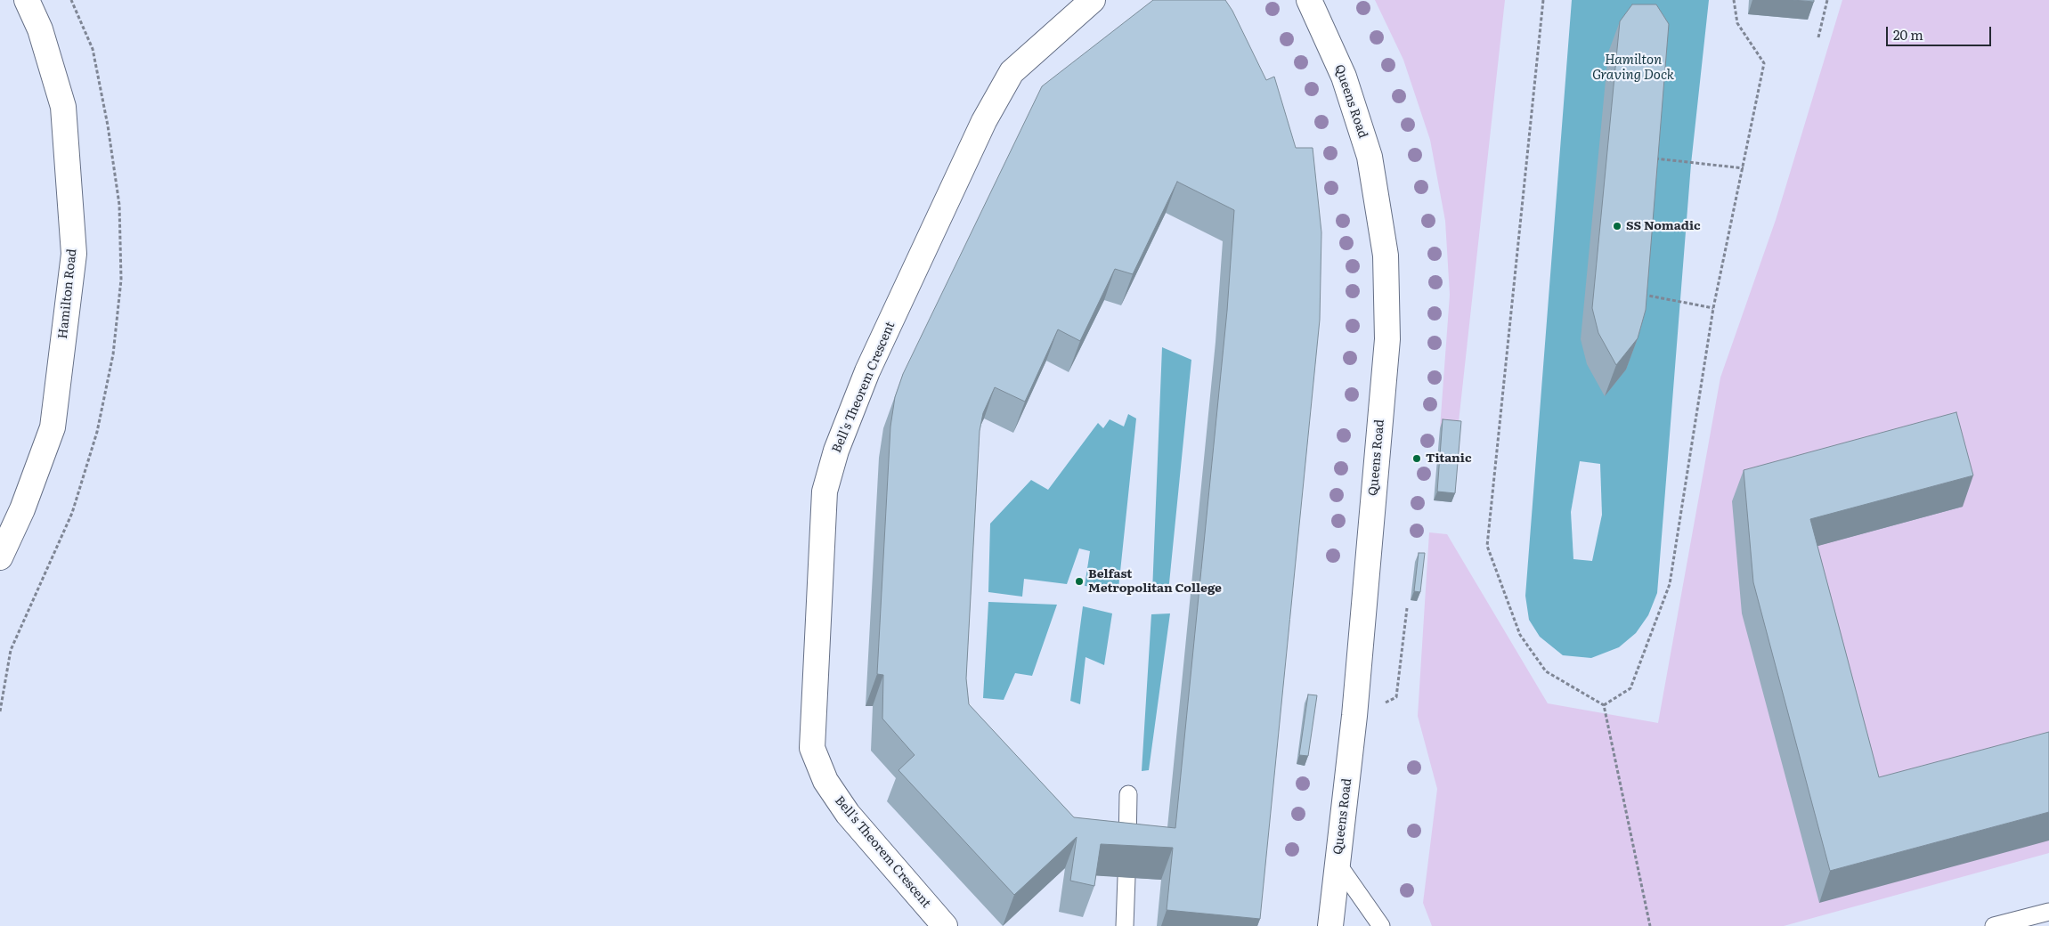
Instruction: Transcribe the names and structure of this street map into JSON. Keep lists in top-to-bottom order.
{
  "streets": {
    "street": ["Queens Road", "Hamilton Road", "Bell's Theorem Crescent"]
  },
  "water": ["Hamilton Graving Dock"],
  "places": ["SS Nomadic", "Titanic", "Belfast Metropolitan College"],
  "scale_bar": "20 m"
}
